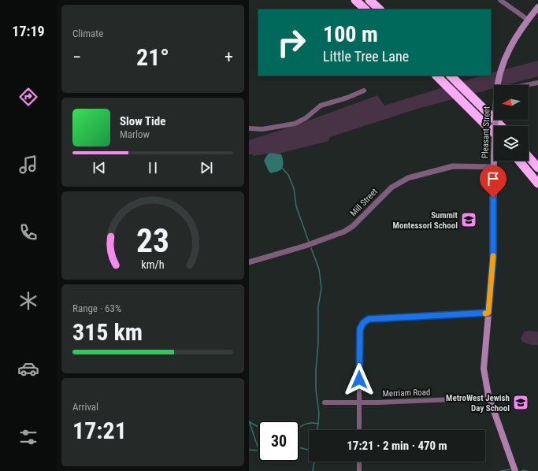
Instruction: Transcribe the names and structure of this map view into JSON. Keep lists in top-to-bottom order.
{
  "streets": {
    "main road": ["Pleasant Street"],
    "street": ["Mill Street", "Merriam Road"]
  },
  "crossings": [
    ["Pleasant Street", "Mill Street"],
    ["Pleasant Street", "Merriam Road"]
  ],
  "places": {
    "school or university": ["Summit Montessori School", "MetroWest Jewish Day School"]
  },
  "north": "left",
  "page": {
    "tabs": "17:19",
    "tile": [
      "Climate",
      ["Range · 63%", "315 km"],
      ["Arrival", "17:21"]
    ],
    "turn": ["100 m", "Little Tree Lane"],
    "heat": ["−", "21°", "+"],
    "song": ["Slow Tide", "Marlow"],
    "limit": "30",
    "trip": "17:21 · 2 min · 470 m",
    "gauge": ["23", "km/h"]
  }
}
